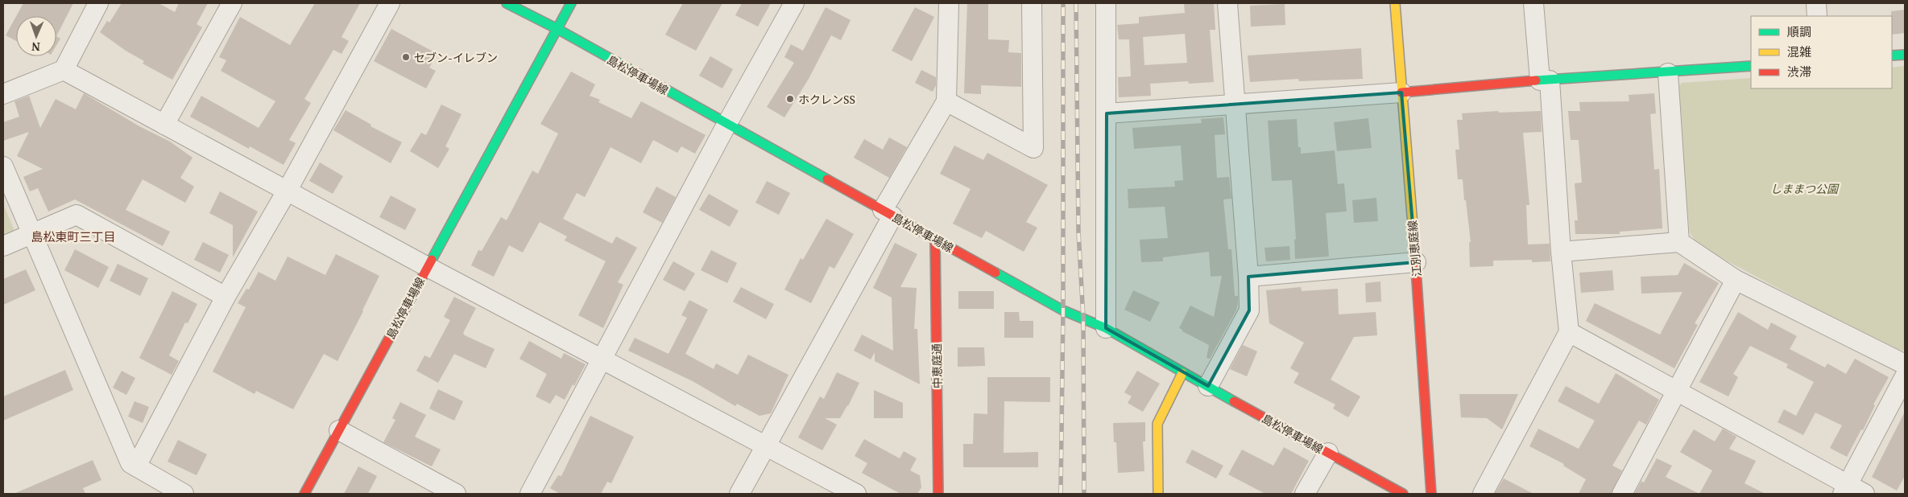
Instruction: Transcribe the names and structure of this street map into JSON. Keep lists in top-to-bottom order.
{
  "streets": {
    "main road": ["島松停車場線", "江別恵庭線", "中恵庭通"]
  },
  "crossings": [
    ["島松停車場線", "中恵庭通"]
  ],
  "districts": ["島松東町三丁目"],
  "parks": ["しままつ公園"],
  "places": ["セブン-イレブン", "ホクレンSS"],
  "legend": ["順調", "混雑", "渋滞"],
  "north": "bottom"
}
